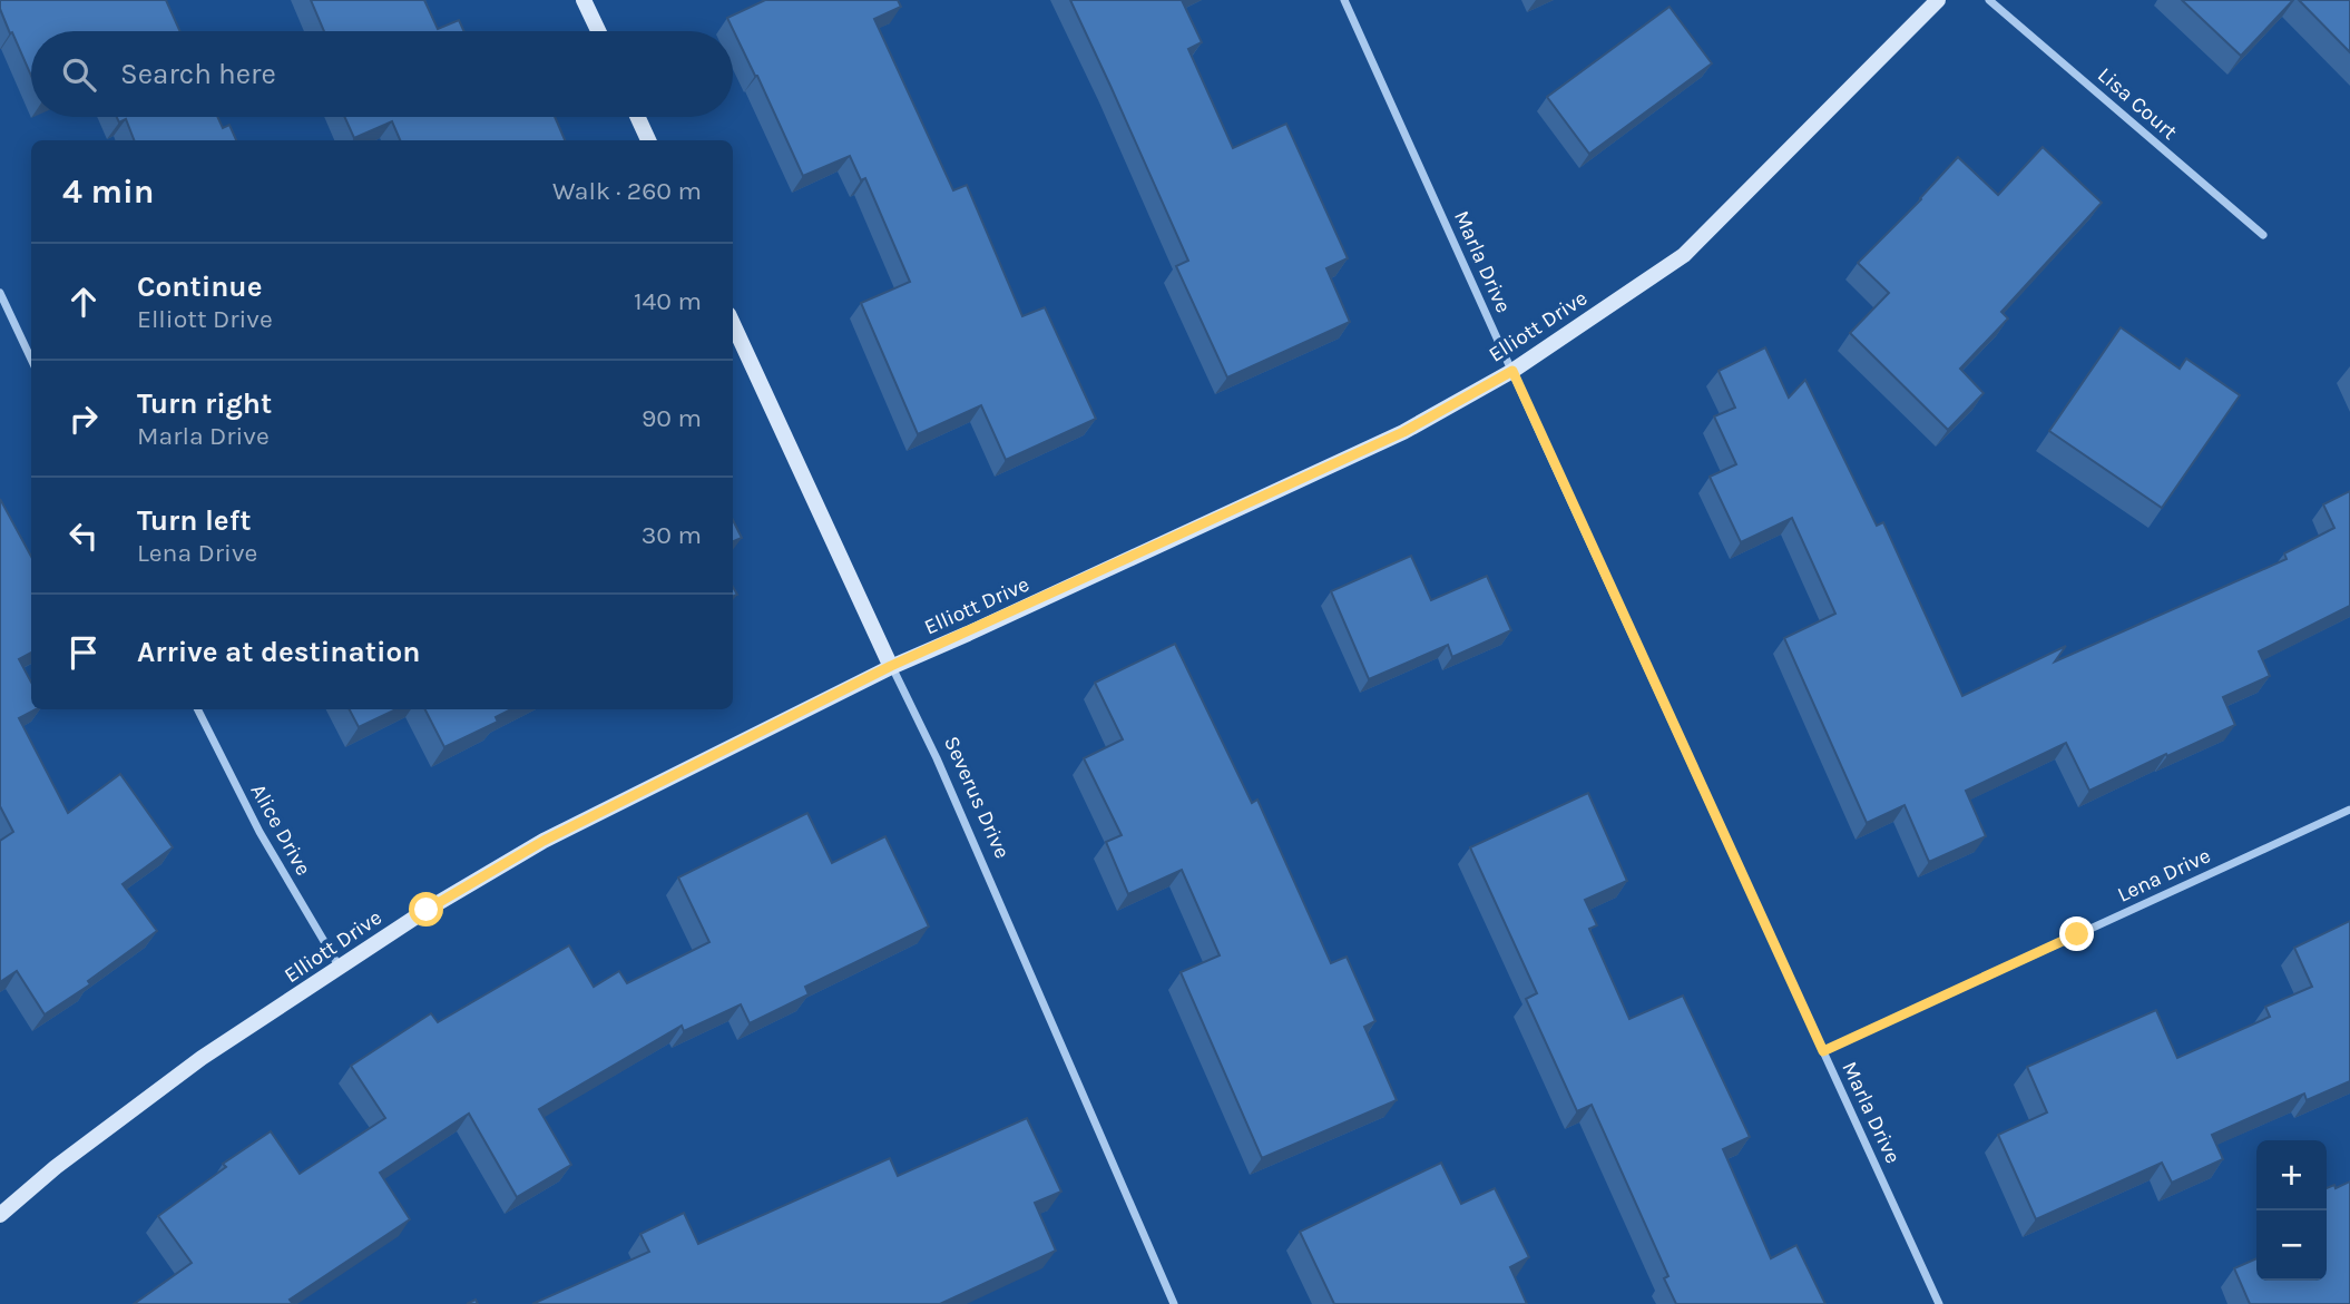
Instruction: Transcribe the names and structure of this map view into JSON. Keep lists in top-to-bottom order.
{
  "streets": {
    "street": [
      "Lisa Court",
      "Marla Drive",
      "Elliott Drive",
      "Severus Drive",
      "Alice Drive",
      "Lena Drive"
    ]
  },
  "crossings": [
    ["Marla Drive", "Elliott Drive"],
    ["Marla Drive", "Lena Drive"],
    ["Elliott Drive", "Severus Drive"],
    ["Elliott Drive", "Alice Drive"]
  ],
  "page": {
    "search": "Search here",
    "heading": ["4 min", "Walk · 260 m"],
    "list": [
      ["Continue", "Elliott Drive", "140 m"],
      ["Turn right", "Marla Drive", "90 m"],
      ["Turn left", "Lena Drive", "30 m"],
      "Arrive at destination"
    ],
    "map_buttons": ["+", "−"]
  }
}
